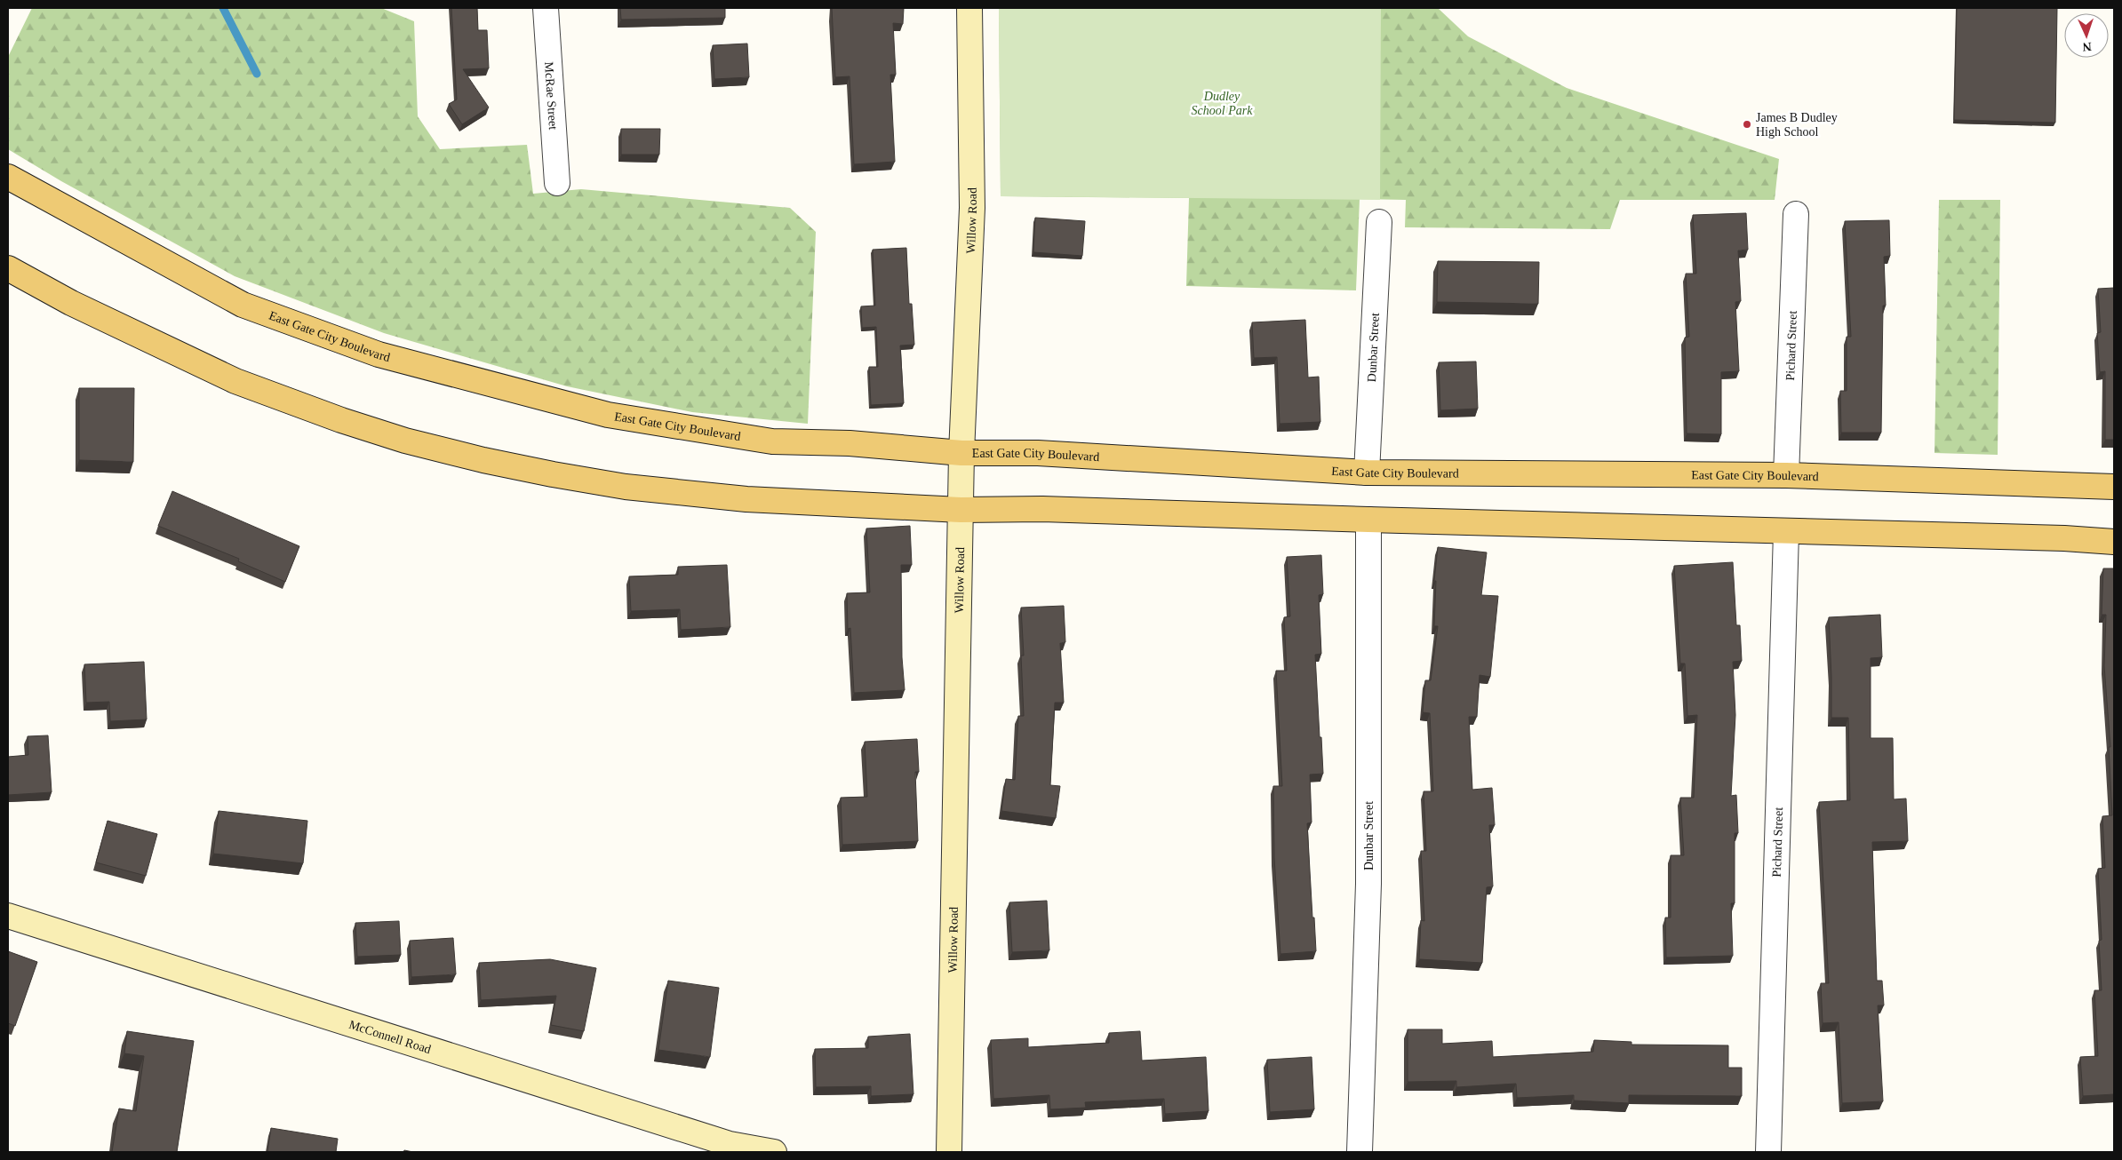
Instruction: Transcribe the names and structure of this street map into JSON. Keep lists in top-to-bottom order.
{
  "streets": {
    "main road": ["East Gate City Boulevard"],
    "street": [
      "McRae Street",
      "Willow Road",
      "Pichard Street",
      "Dunbar Street",
      "McConnell Road"
    ]
  },
  "crossings": [
    ["Willow Road", "East Gate City Boulevard"],
    ["East Gate City Boulevard", "Pichard Street"],
    ["East Gate City Boulevard", "Dunbar Street"]
  ],
  "parks": ["Dudley School Park"],
  "places": ["James B Dudley High School"],
  "north": "bottom"
}
